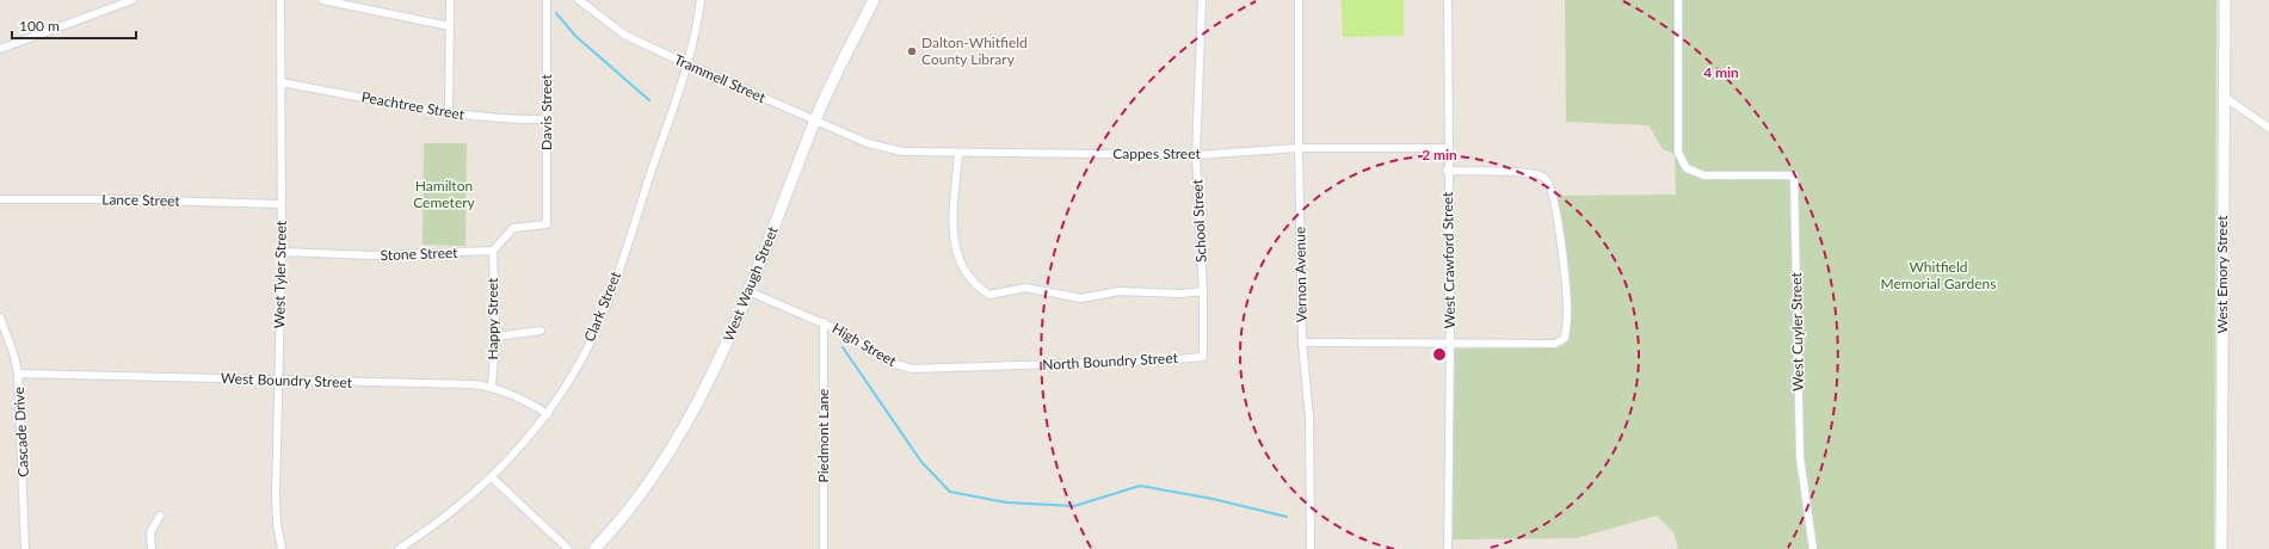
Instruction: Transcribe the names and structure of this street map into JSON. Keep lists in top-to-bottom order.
{
  "streets": {
    "street": [
      "Trammell Street",
      "Peachtree Street",
      "Davis Street",
      "Cappes Street",
      "Lance Street",
      "School Street",
      "Stone Street",
      "West Crawford Street",
      "West Tyler Street",
      "Vernon Avenue",
      "West Emory Street",
      "West Waugh Street",
      "Clark Street",
      "Happy Street",
      "West Cuyler Street",
      "High Street",
      "North Boundry Street",
      "West Boundry Street",
      "Cascade Drive",
      "Piedmont Lane"
    ]
  },
  "crossings": [
    ["Trammell Street", "Cappes Street"],
    ["Trammell Street", "West Waugh Street"],
    ["Trammell Street", "Clark Street"],
    ["Peachtree Street", "Davis Street"],
    ["Peachtree Street", "West Tyler Street"],
    ["Davis Street", "Stone Street"],
    ["Davis Street", "Happy Street"],
    ["Cappes Street", "School Street"],
    ["Cappes Street", "West Crawford Street"],
    ["Cappes Street", "Vernon Avenue"],
    ["Lance Street", "West Tyler Street"],
    ["School Street", "North Boundry Street"],
    ["Stone Street", "West Tyler Street"],
    ["Stone Street", "Happy Street"],
    ["West Tyler Street", "West Boundry Street"],
    ["West Waugh Street", "High Street"],
    ["Clark Street", "West Boundry Street"],
    ["Happy Street", "West Boundry Street"],
    ["High Street", "North Boundry Street"],
    ["High Street", "Piedmont Lane"],
    ["West Boundry Street", "Cascade Drive"]
  ],
  "parks": ["Hamilton Cemetery", "Whitfield Memorial Gardens"],
  "places": ["Dalton-Whitfield County Library"],
  "scale_bar": "100 m",
  "rings": ["4 min", "2 min"]
}
